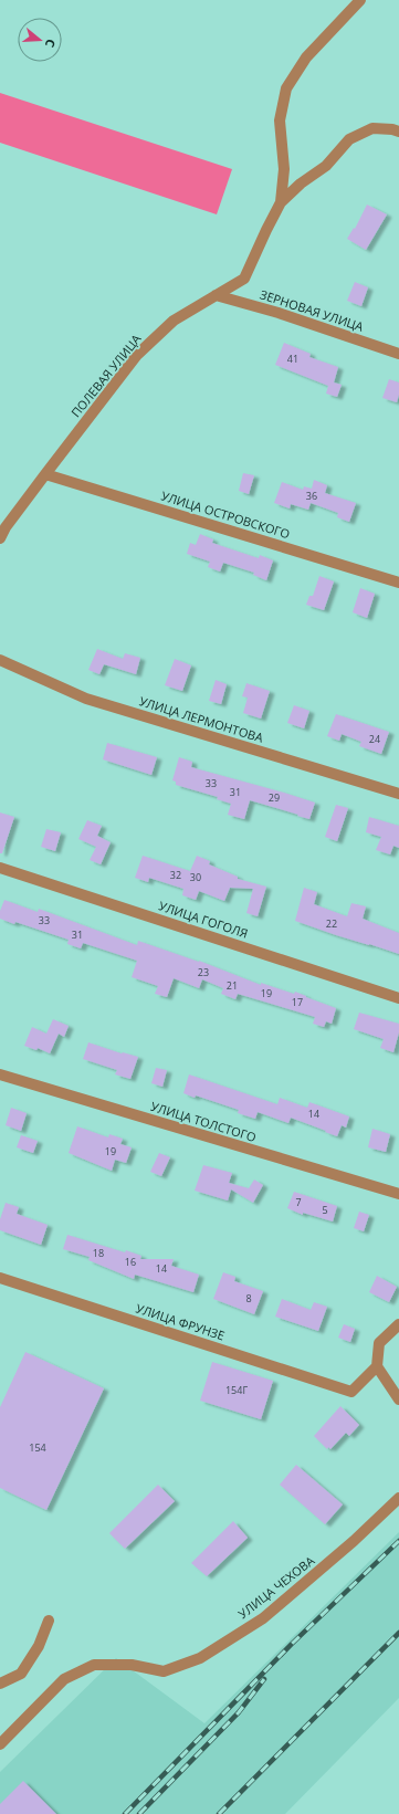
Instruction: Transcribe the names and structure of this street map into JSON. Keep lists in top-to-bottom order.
{
  "streets": {
    "street": [
      "ЗЕРНОВАЯ УЛИЦА",
      "ПОЛЕВАЯ УЛИЦА",
      "УЛИЦА ОСТРОВСКОГО",
      "УЛИЦА ЛЕРМОНТОВА",
      "УЛИЦА ГОГОЛЯ",
      "УЛИЦА ТОЛСТОГО",
      "УЛИЦА ФРУНЗЕ",
      "УЛИЦА ЧЕХОВА"
    ]
  },
  "crossings": [
    ["ЗЕРНОВАЯ УЛИЦА", "ПОЛЕВАЯ УЛИЦА"],
    ["ПОЛЕВАЯ УЛИЦА", "УЛИЦА ОСТРОВСКОГО"]
  ],
  "house_numbers": [
    "41",
    "36",
    "24",
    "33",
    "31",
    "29",
    "32",
    "30",
    "33",
    "22",
    "31",
    "23",
    "21",
    "19",
    "17",
    "14",
    "19",
    "7",
    "5",
    "18",
    "16",
    "14",
    "8",
    "154Г",
    "154"
  ],
  "north": "right"
}
